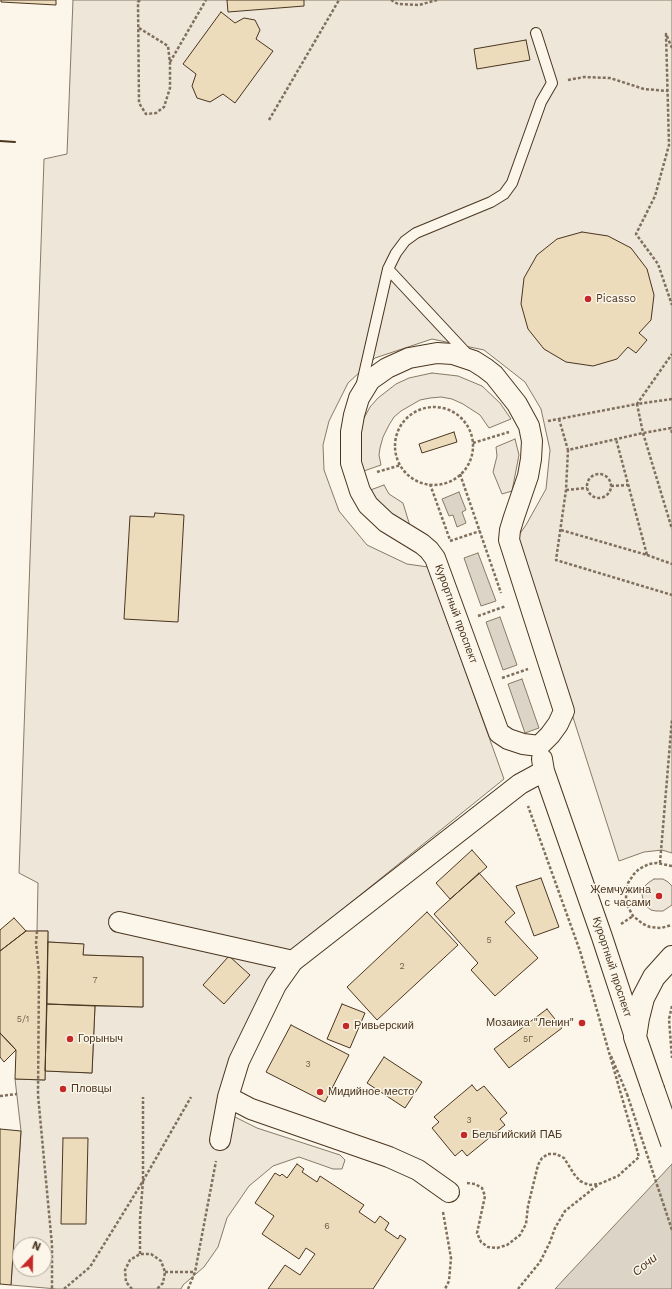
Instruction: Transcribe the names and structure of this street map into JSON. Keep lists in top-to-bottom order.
{
  "streets": {
    "main road": ["Курортный проспект"]
  },
  "water": ["Сочи"],
  "places": [
    "Picasso",
    "Жемчужина с часами",
    "Мозаика \"Ленин\"",
    "Ривьерский",
    "Горыныч",
    "Пловцы",
    "Мидийное место",
    "Бельгийский ПАБ"
  ],
  "house_numbers": [
    "5",
    "2",
    "7",
    "5/1",
    "5Г",
    "3",
    "3",
    "6"
  ],
  "north": "top"
}
